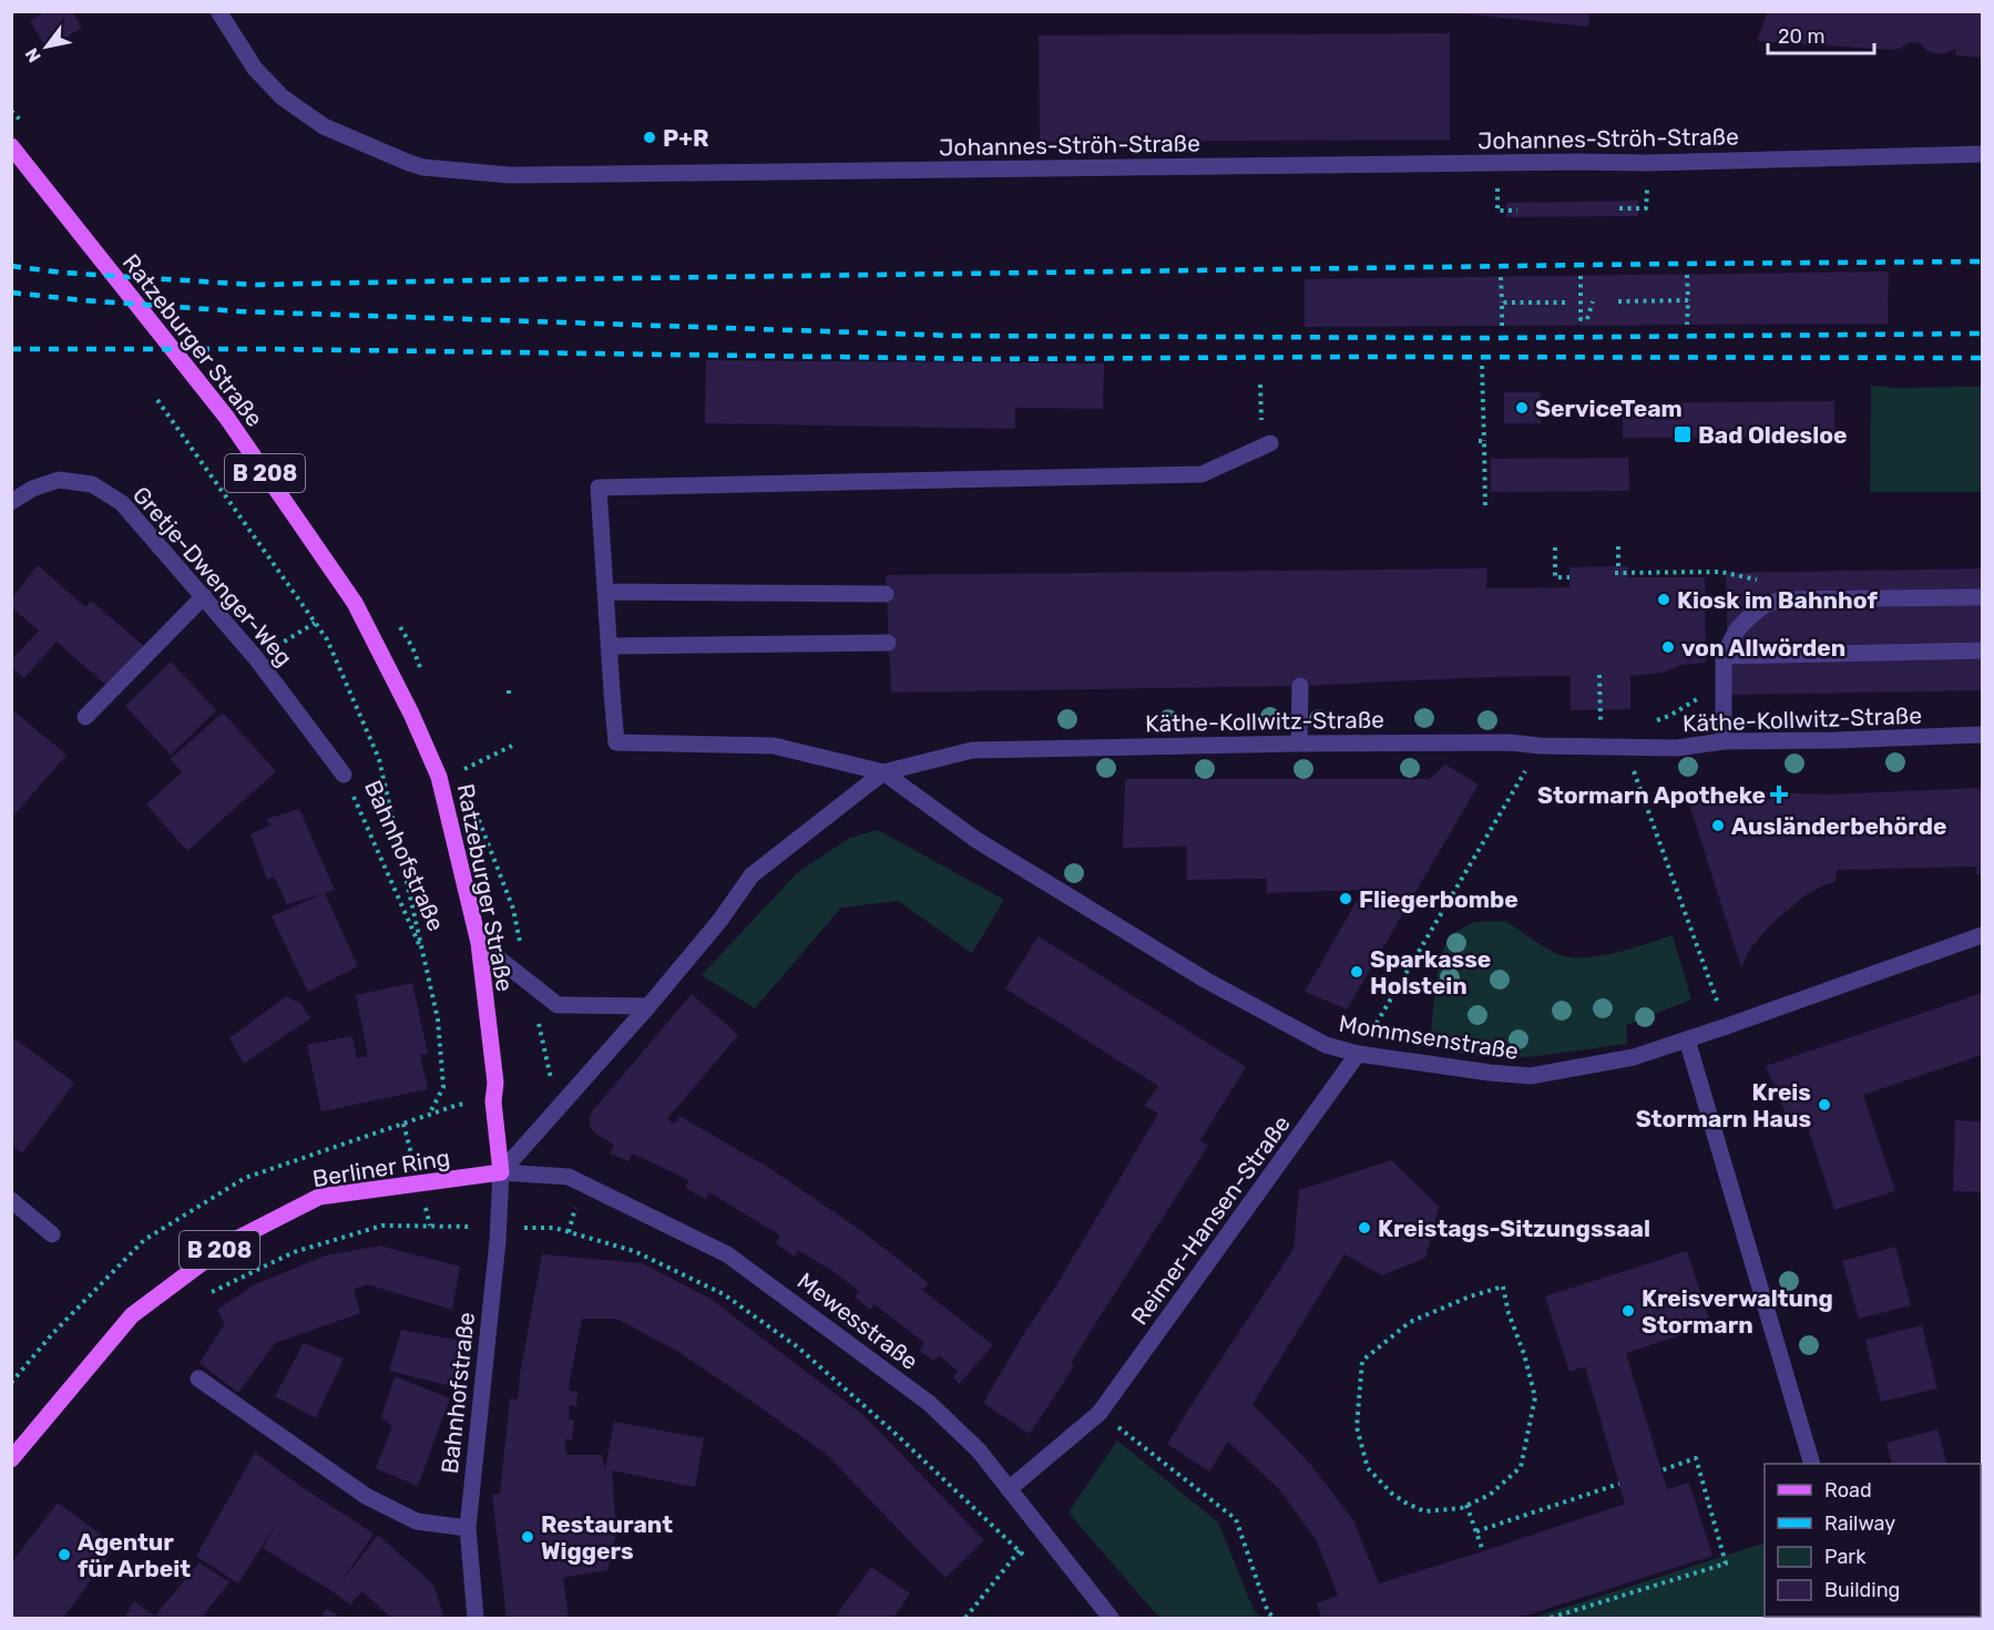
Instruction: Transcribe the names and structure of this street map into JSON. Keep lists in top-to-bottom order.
{
  "streets": {
    "main road": ["Ratzeburger Straße", "B 208", "Berliner Ring"],
    "street": [
      "Johannes-Ströh-Straße",
      "Gretje-Dwenger-Weg",
      "Käthe-Kollwitz-Straße",
      "Bahnhofstraße",
      "Mommsenstraße",
      "Reimer-Hansen-Straße",
      "Mewesstraße"
    ]
  },
  "crossings": [
    ["Ratzeburger Straße", "Käthe-Kollwitz-Straße"],
    ["Ratzeburger Straße", "Bahnhofstraße"],
    ["Ratzeburger Straße", "Berliner Ring"],
    ["Ratzeburger Straße", "Mewesstraße"],
    ["Gretje-Dwenger-Weg", "Bahnhofstraße"],
    ["Käthe-Kollwitz-Straße", "Bahnhofstraße"],
    ["Käthe-Kollwitz-Straße", "Mommsenstraße"],
    ["Käthe-Kollwitz-Straße", "Berliner Ring"],
    ["Käthe-Kollwitz-Straße", "Mewesstraße"],
    ["Bahnhofstraße", "Berliner Ring"],
    ["Bahnhofstraße", "Mewesstraße"],
    ["Mommsenstraße", "Reimer-Hansen-Straße"],
    ["Berliner Ring", "Mewesstraße"],
    ["Reimer-Hansen-Straße", "Mewesstraße"]
  ],
  "places": {
    "other": [
      "P+R",
      "ServiceTeam",
      "Kiosk im Bahnhof",
      "von Allwörden",
      "Ausländerbehörde",
      "Fliegerbombe",
      "Sparkasse Holstein",
      "Kreis Stormarn Haus",
      "Kreistags-Sitzungssaal",
      "Kreisverwaltung Stormarn",
      "Restaurant Wiggers",
      "Agentur für Arbeit"
    ],
    "transit": ["Bad Oldesloe"],
    "health": ["Stormarn Apotheke"]
  },
  "legend": [
    "Road",
    "Railway",
    "Park",
    "Building"
  ],
  "scale_bar": "20 m",
  "north": "bottom left"
}
